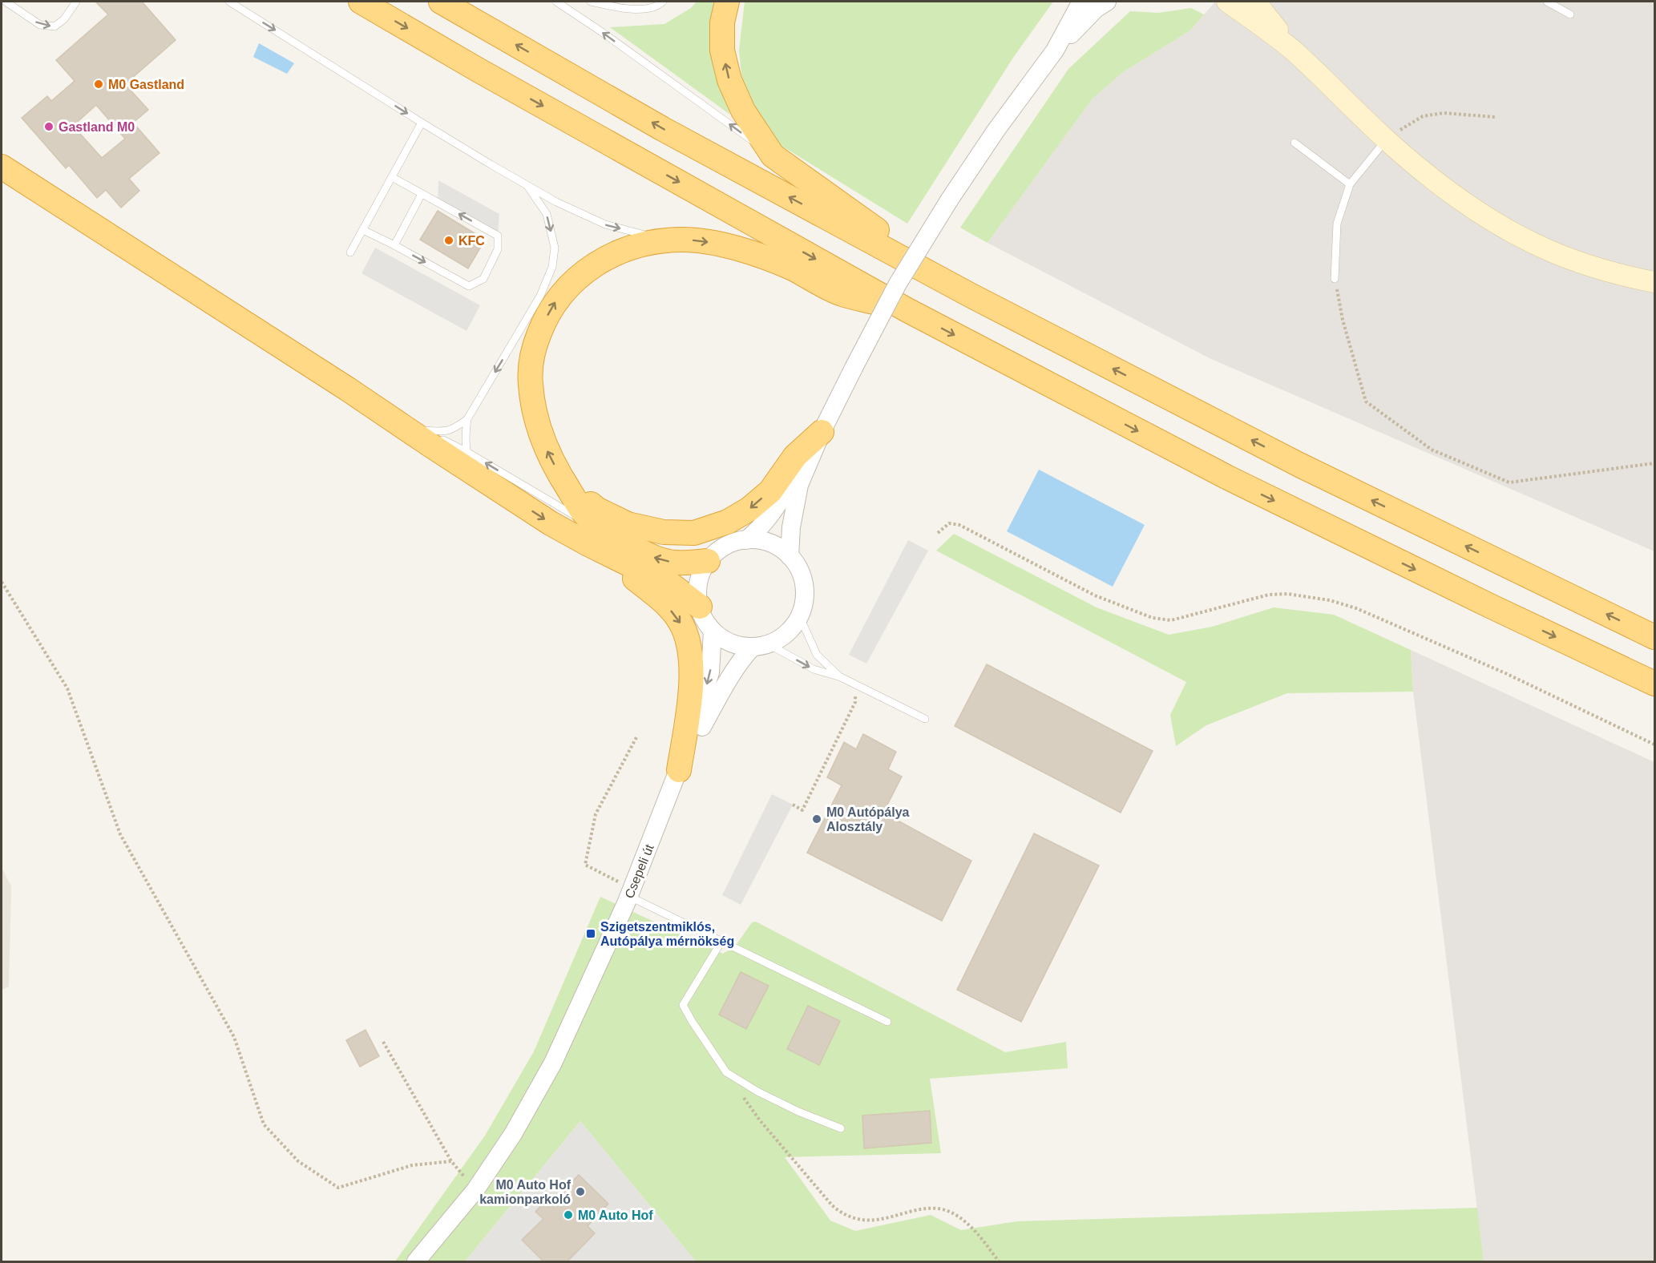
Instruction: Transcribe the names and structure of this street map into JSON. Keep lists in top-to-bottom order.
{
  "streets": {
    "street": ["Csepeli út"]
  },
  "places": {
    "other": [
      "M0 Gastland",
      "Gastland M0",
      "KFC",
      "M0 Autópálya Alosztály",
      "M0 Auto Hof kamionparkoló",
      "M0 Auto Hof"
    ],
    "transit": ["Szigetszentmiklós, Autópálya mérnökség"]
  }
}
